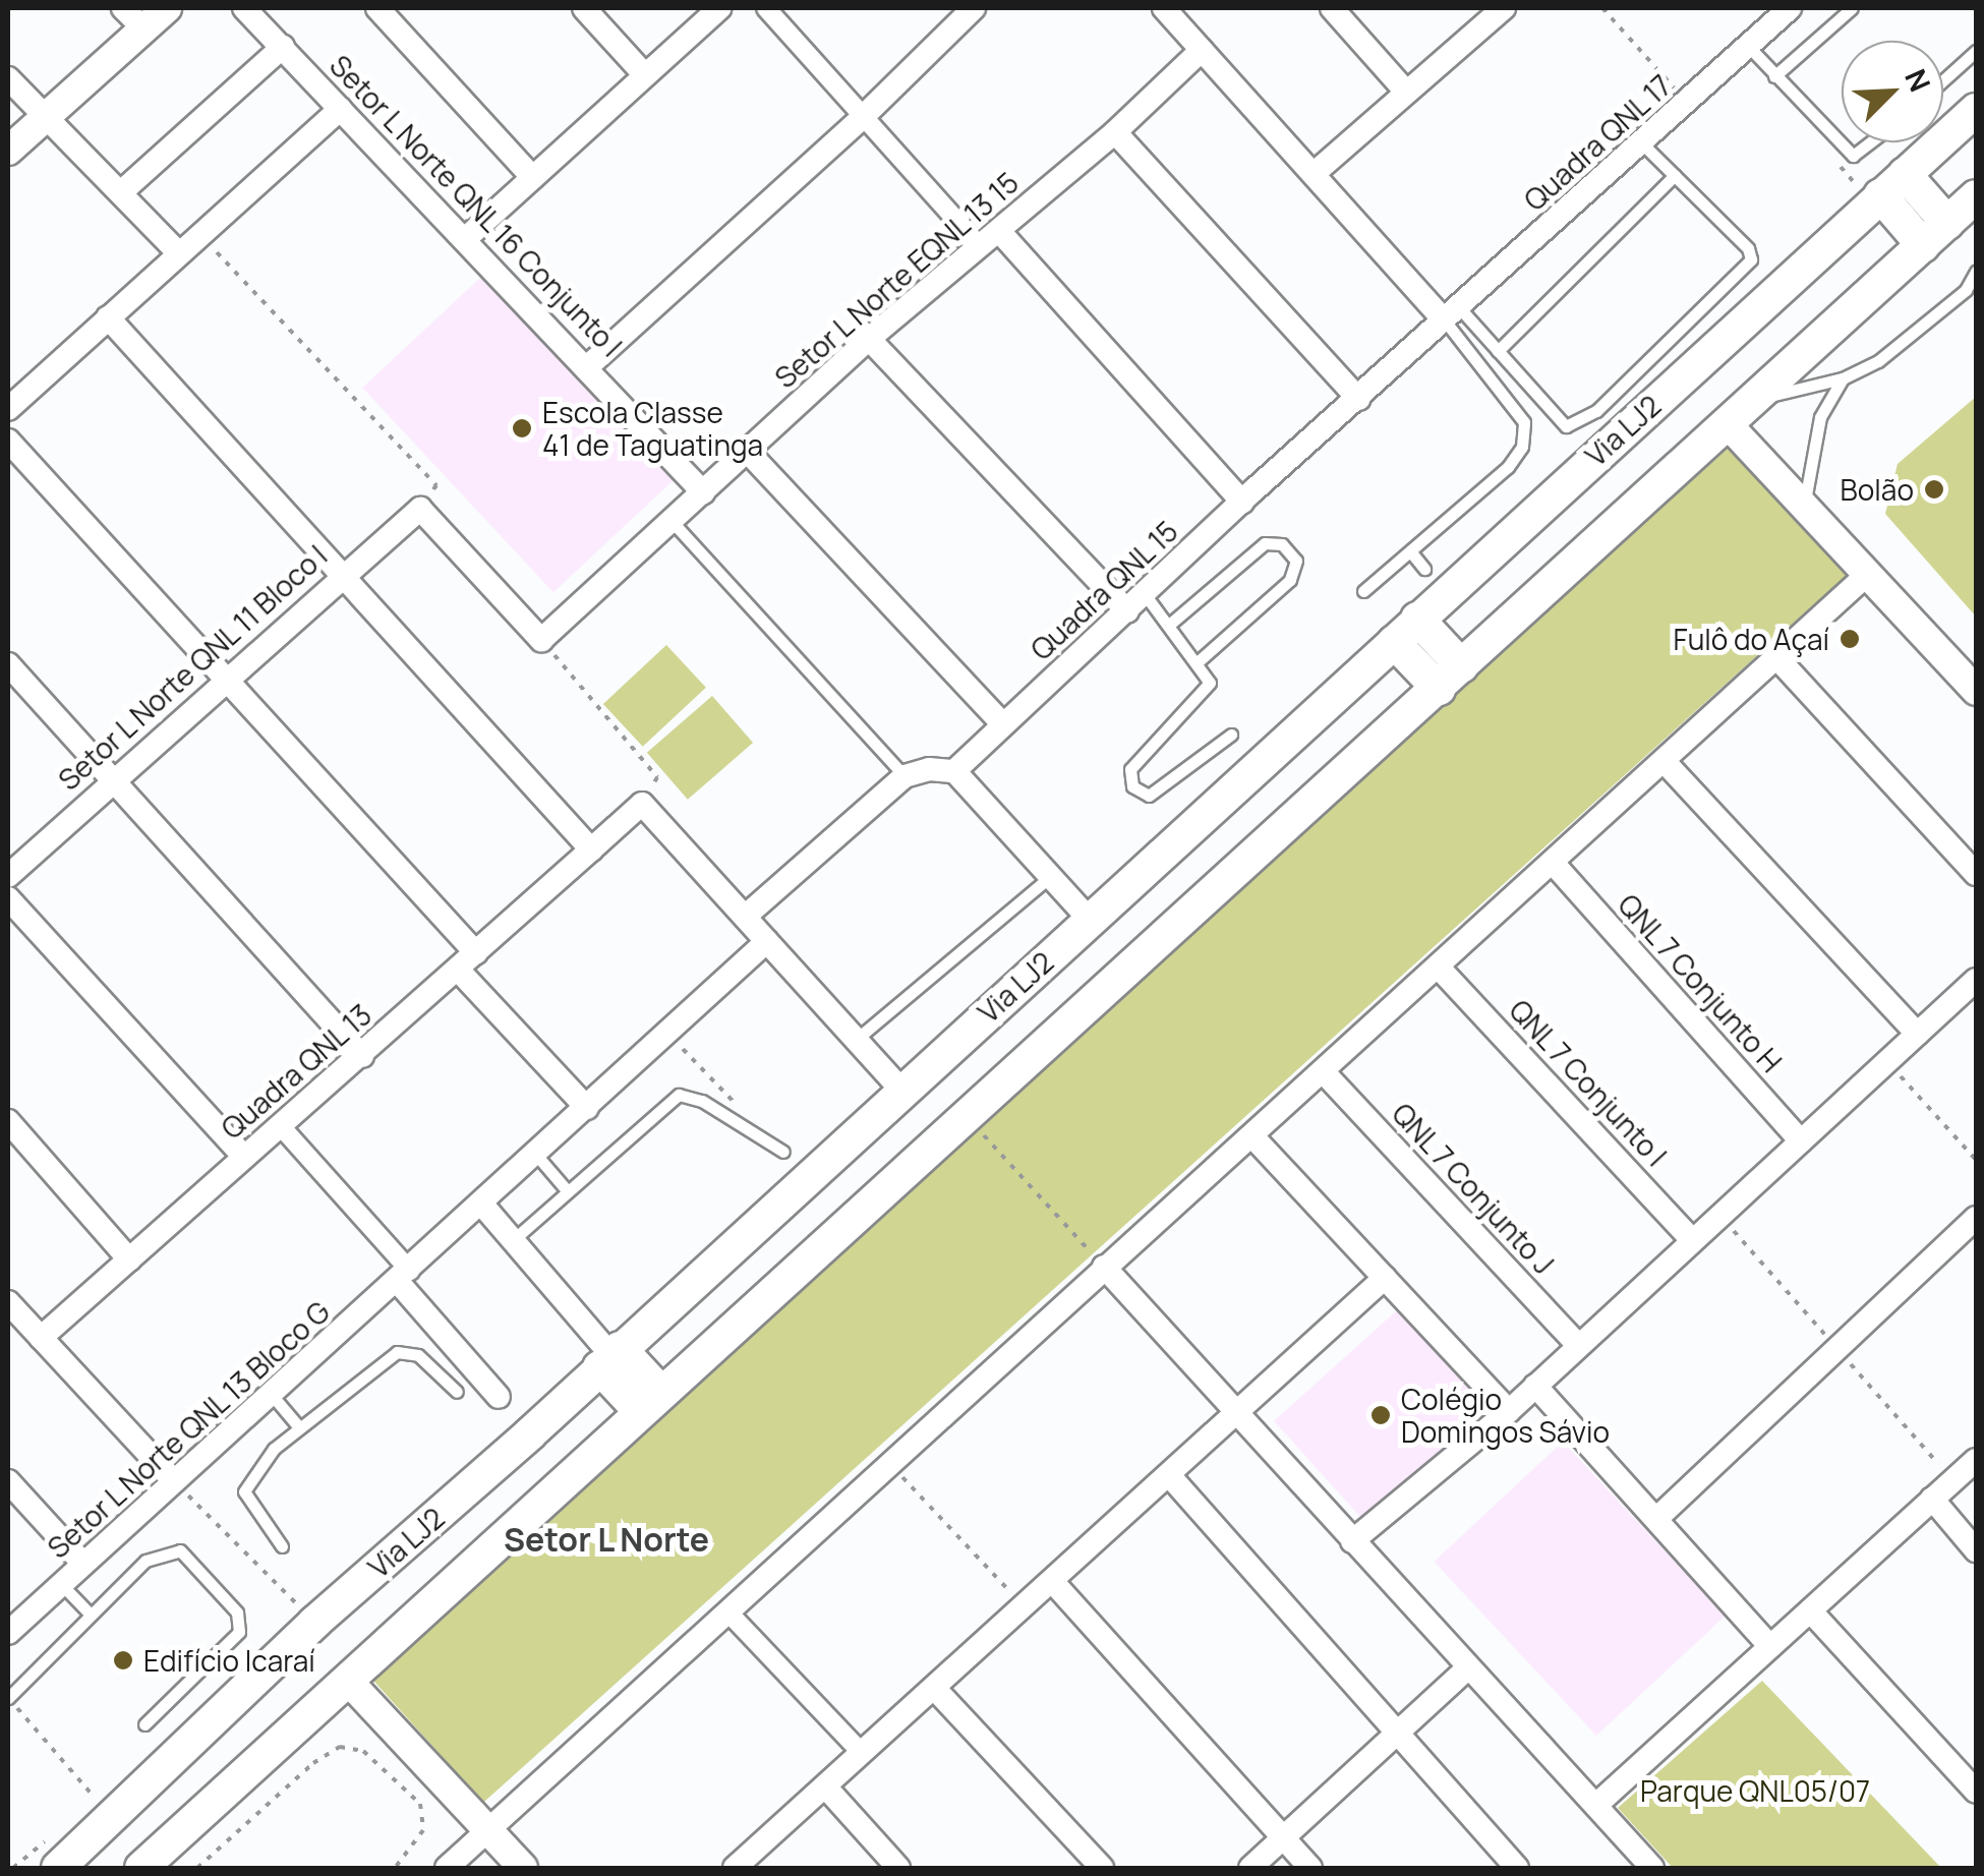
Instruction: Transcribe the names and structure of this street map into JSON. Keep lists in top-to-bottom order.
{
  "streets": {
    "main road": ["Via LJ2"],
    "street": [
      "Quadra QNL 17",
      "Setor L Norte QNL 16 Conjunto I",
      "Setor L Norte EQNL 13 15",
      "Quadra QNL 15",
      "Setor L Norte QNL 11 Bloco I",
      "QNL 7 Conjunto H",
      "Quadra QNL 13",
      "QNL 7 Conjunto I",
      "QNL 7 Conjunto J",
      "Setor L Norte QNL 13 Bloco G"
    ]
  },
  "crossings": [
    ["Quadra QNL 17", "Quadra QNL 15"],
    ["Setor L Norte QNL 16 Conjunto I", "Setor L Norte EQNL 13 15"]
  ],
  "districts": ["Setor L Norte"],
  "parks": ["Parque QNL05/07"],
  "places": [
    "Escola Classe 41 de Taguatinga",
    "Bolão",
    "Fulô do Açaí",
    "Colégio Domingos Sávio",
    "Edifício Icaraí"
  ],
  "north": "top right"
}
